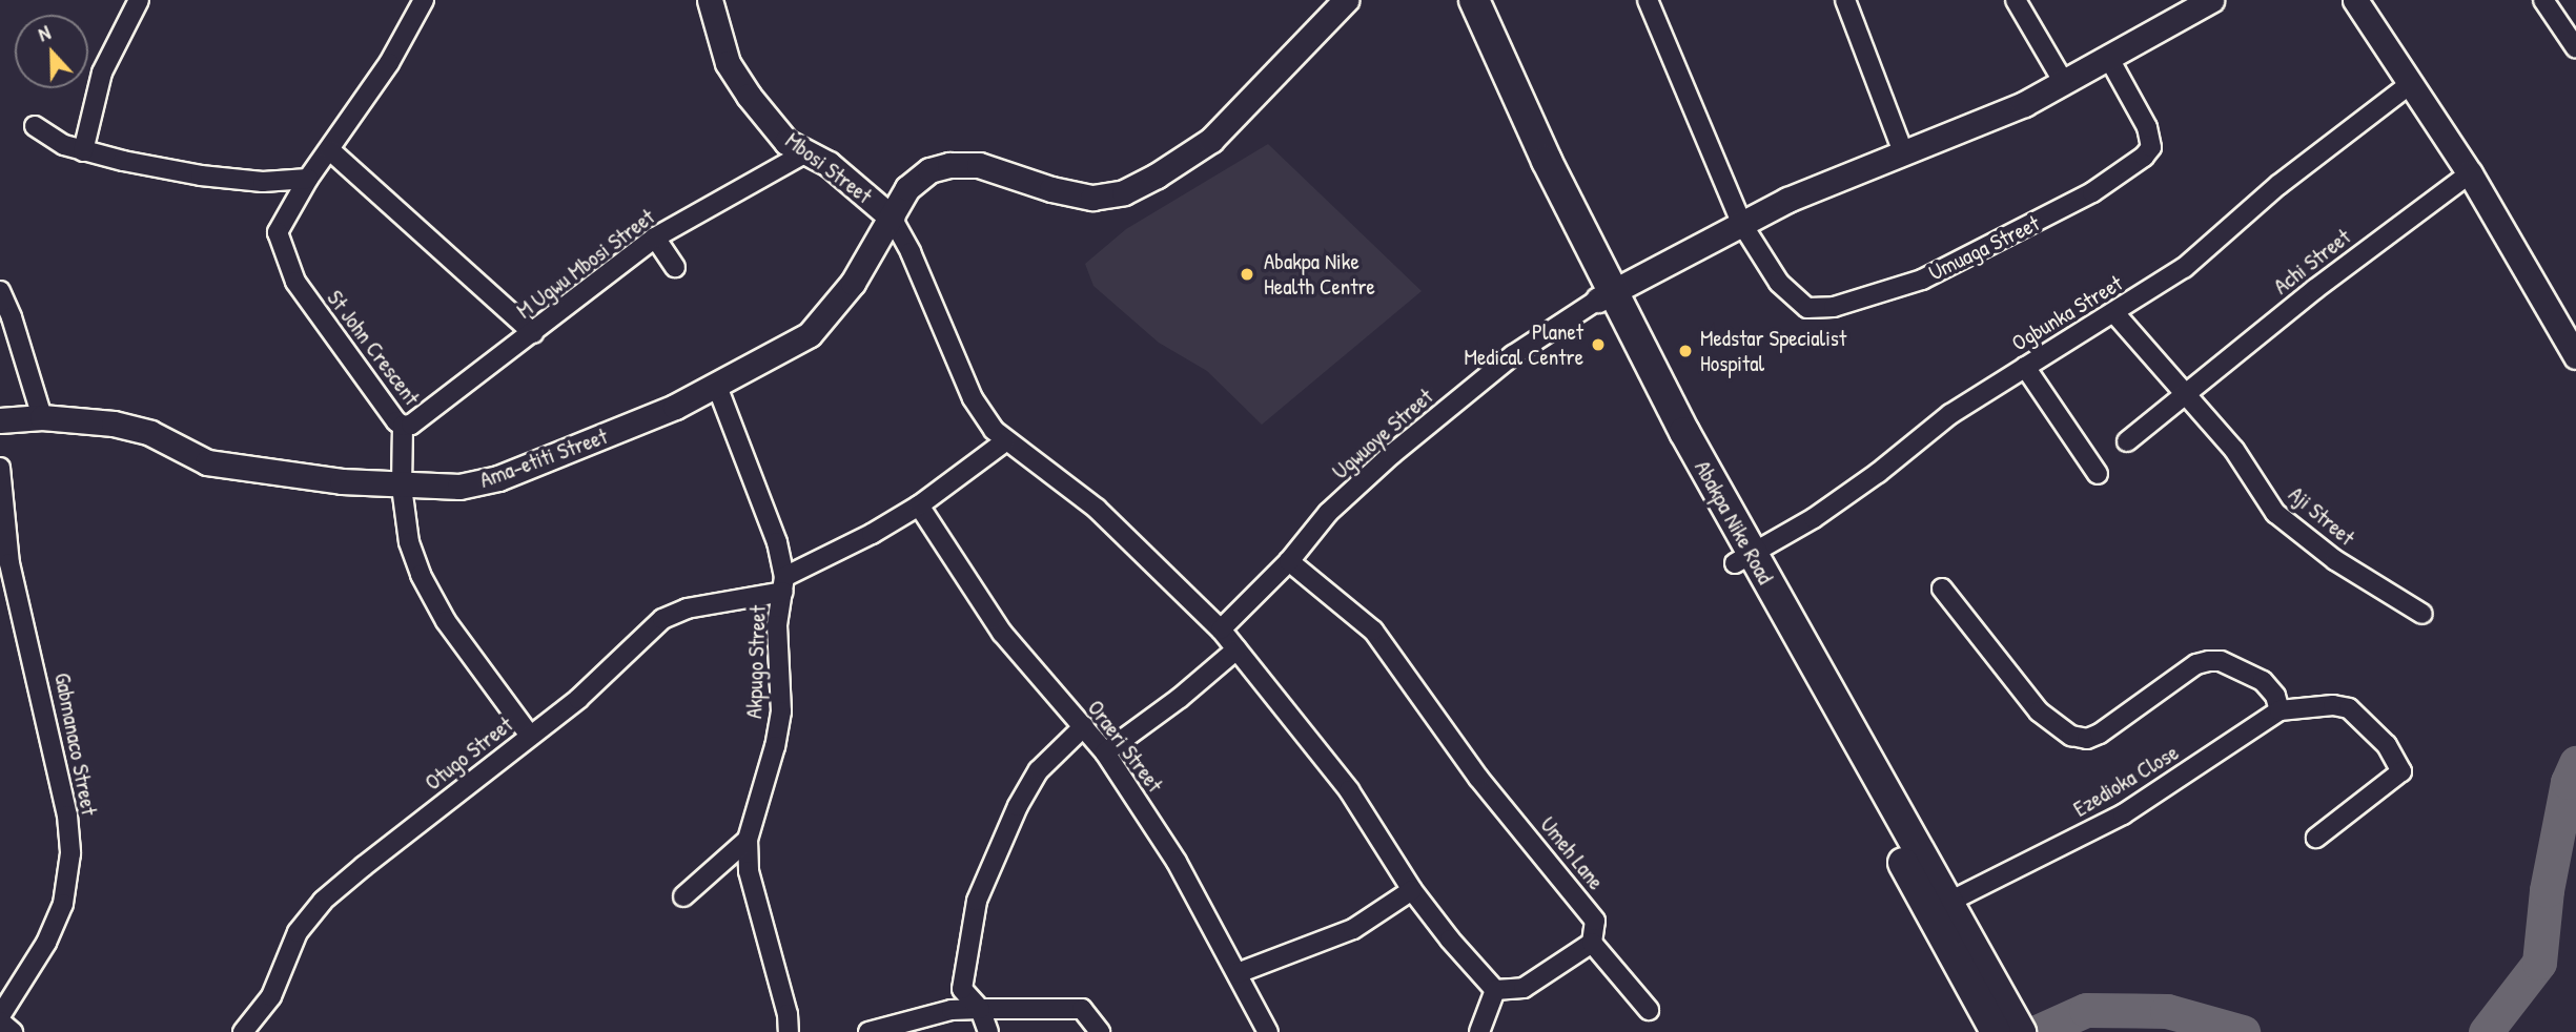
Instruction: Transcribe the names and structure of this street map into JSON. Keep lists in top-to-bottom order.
{
  "streets": {
    "main road": ["Abakpa Nike Road"],
    "street": [
      "Mbosi Street",
      "Umuaga Street",
      "Achi Street",
      "M Ugwu Mbosi Street",
      "Ogbunka Street",
      "St John Crescent",
      "Ugwuoye Street",
      "Ama-etiti Street",
      "Aji Street",
      "Akpugo Street",
      "Gabmanaco Street",
      "Oraeri Street",
      "Otugo Street",
      "Ezedioka Close",
      "Umeh Lane"
    ]
  },
  "crossings": [
    ["Mbosi Street", "M Ugwu Mbosi Street"],
    ["Mbosi Street", "Ama-etiti Street"],
    ["Achi Street", "Aji Street"],
    ["M Ugwu Mbosi Street", "St John Crescent"],
    ["Ogbunka Street", "Aji Street"],
    ["Ogbunka Street", "Abakpa Nike Road"],
    ["St John Crescent", "Ama-etiti Street"],
    ["St John Crescent", "Otugo Street"],
    ["Ugwuoye Street", "Abakpa Nike Road"],
    ["Ugwuoye Street", "Umeh Lane"],
    ["Ama-etiti Street", "Akpugo Street"],
    ["Abakpa Nike Road", "Ezedioka Close"],
    ["Akpugo Street", "Otugo Street"],
    ["Oraeri Street", "Otugo Street"]
  ],
  "places": ["Abakpa Nike Health Centre", "Planet Medical Centre", "Medstar Specialist Hospital"],
  "north": "top"
}
